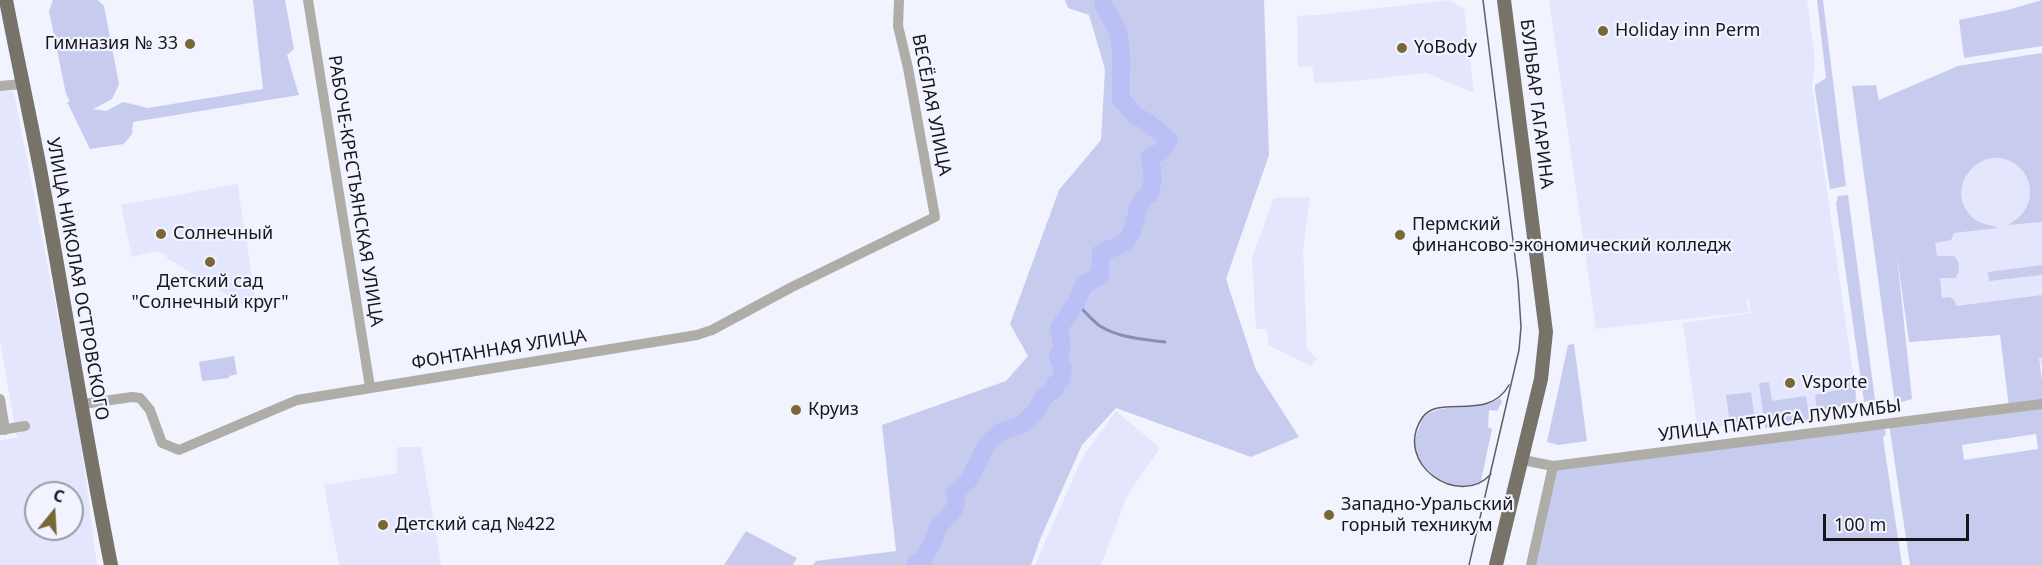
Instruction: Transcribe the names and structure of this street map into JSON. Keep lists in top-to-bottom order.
{
  "streets": {
    "main road": ["БУЛЬВАР ГАГАРИНА", "УЛИЦА НИКОЛАЯ ОСТРОВСКОГО"],
    "street": [
      "ВЕСЁЛАЯ УЛИЦА",
      "РАБОЧЕ-КРЕСТЬЯНСКАЯ УЛИЦА",
      "ФОНТАННАЯ УЛИЦА",
      "УЛИЦА ПАТРИСА ЛУМУМБЫ"
    ]
  },
  "crossings": [
    ["БУЛЬВАР ГАГАРИНА", "УЛИЦА ПАТРИСА ЛУМУМБЫ"],
    ["ВЕСЁЛАЯ УЛИЦА", "ФОНТАННАЯ УЛИЦА"],
    ["РАБОЧЕ-КРЕСТЬЯНСКАЯ УЛИЦА", "ФОНТАННАЯ УЛИЦА"],
    ["УЛИЦА НИКОЛАЯ ОСТРОВСКОГО", "ФОНТАННАЯ УЛИЦА"]
  ],
  "places": [
    "Holiday inn Perm",
    "Гимназия № 33",
    "YoBody",
    "Солнечный",
    "Пермский финансово-экономический колледж",
    "Детский сад \"Солнечный круг\"",
    "Vsporte",
    "Круиз",
    "Западно-Уральский горный техникум",
    "Детский сад №422"
  ],
  "scale_bar": "100 m",
  "north": "top"
}
